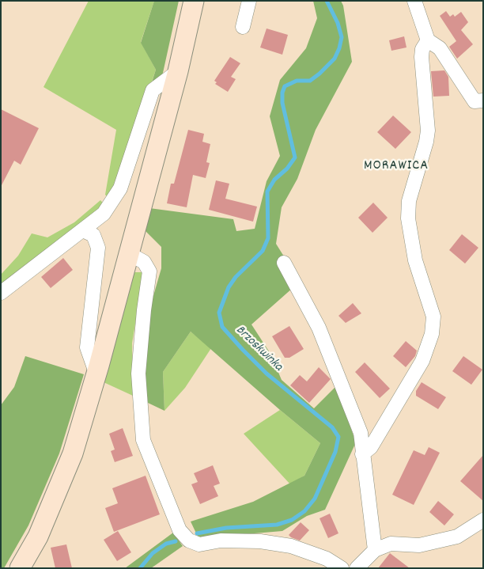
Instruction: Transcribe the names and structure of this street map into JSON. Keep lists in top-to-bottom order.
{
  "districts": ["MORAWICA"],
  "water": ["Brzoskwinka"]
}
